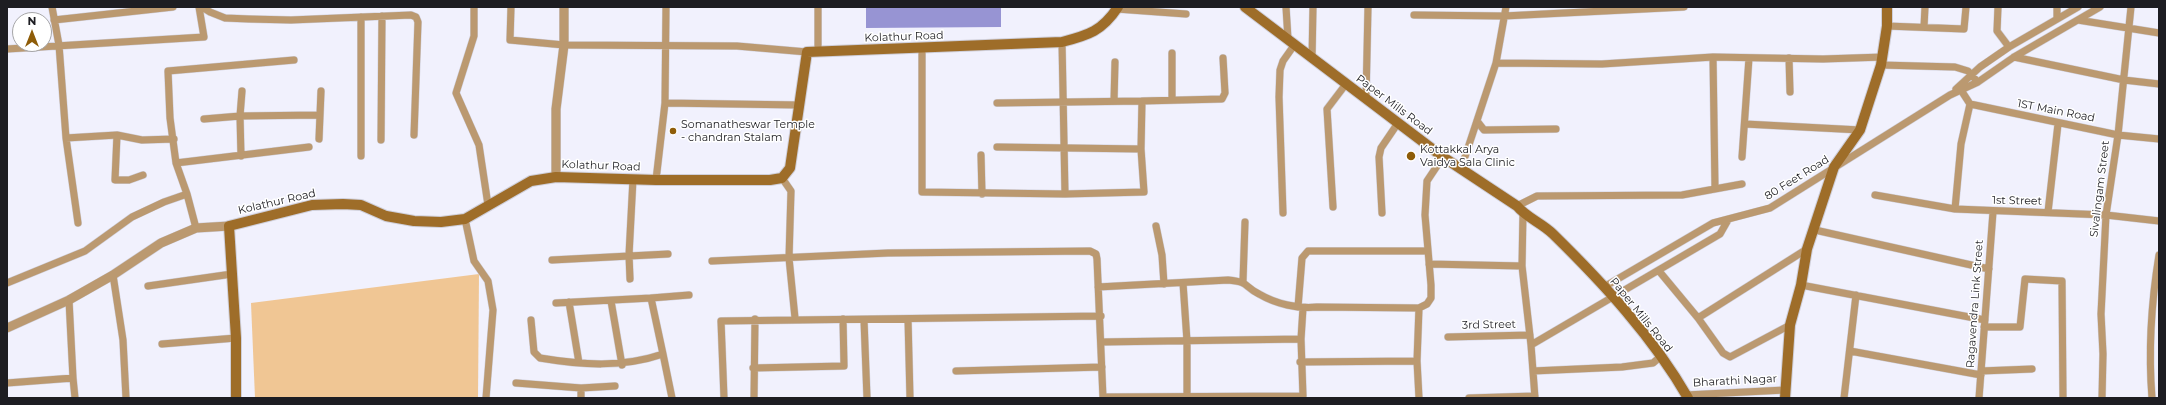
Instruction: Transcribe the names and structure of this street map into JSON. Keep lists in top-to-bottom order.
{
  "streets": {
    "main road": ["Kolathur Road", "Paper Mills Road"],
    "street": [
      "1ST Main Road",
      "80 Feet Road",
      "Sivalingam Street",
      "1st Street",
      "Ragavendra Link Street",
      "3rd Street",
      "Bharathi Nagar"
    ]
  },
  "crossings": [
    ["Paper Mills Road", "80 Feet Road"],
    ["Paper Mills Road", "Bharathi Nagar"],
    ["1ST Main Road", "Sivalingam Street"],
    ["Sivalingam Street", "1st Street"],
    ["1st Street", "Ragavendra Link Street"]
  ],
  "places": ["Somanatheswar Temple - chandran Stalam", "Kottakkal Arya Vaidya Sala Clinic"],
  "north": "top"
}
